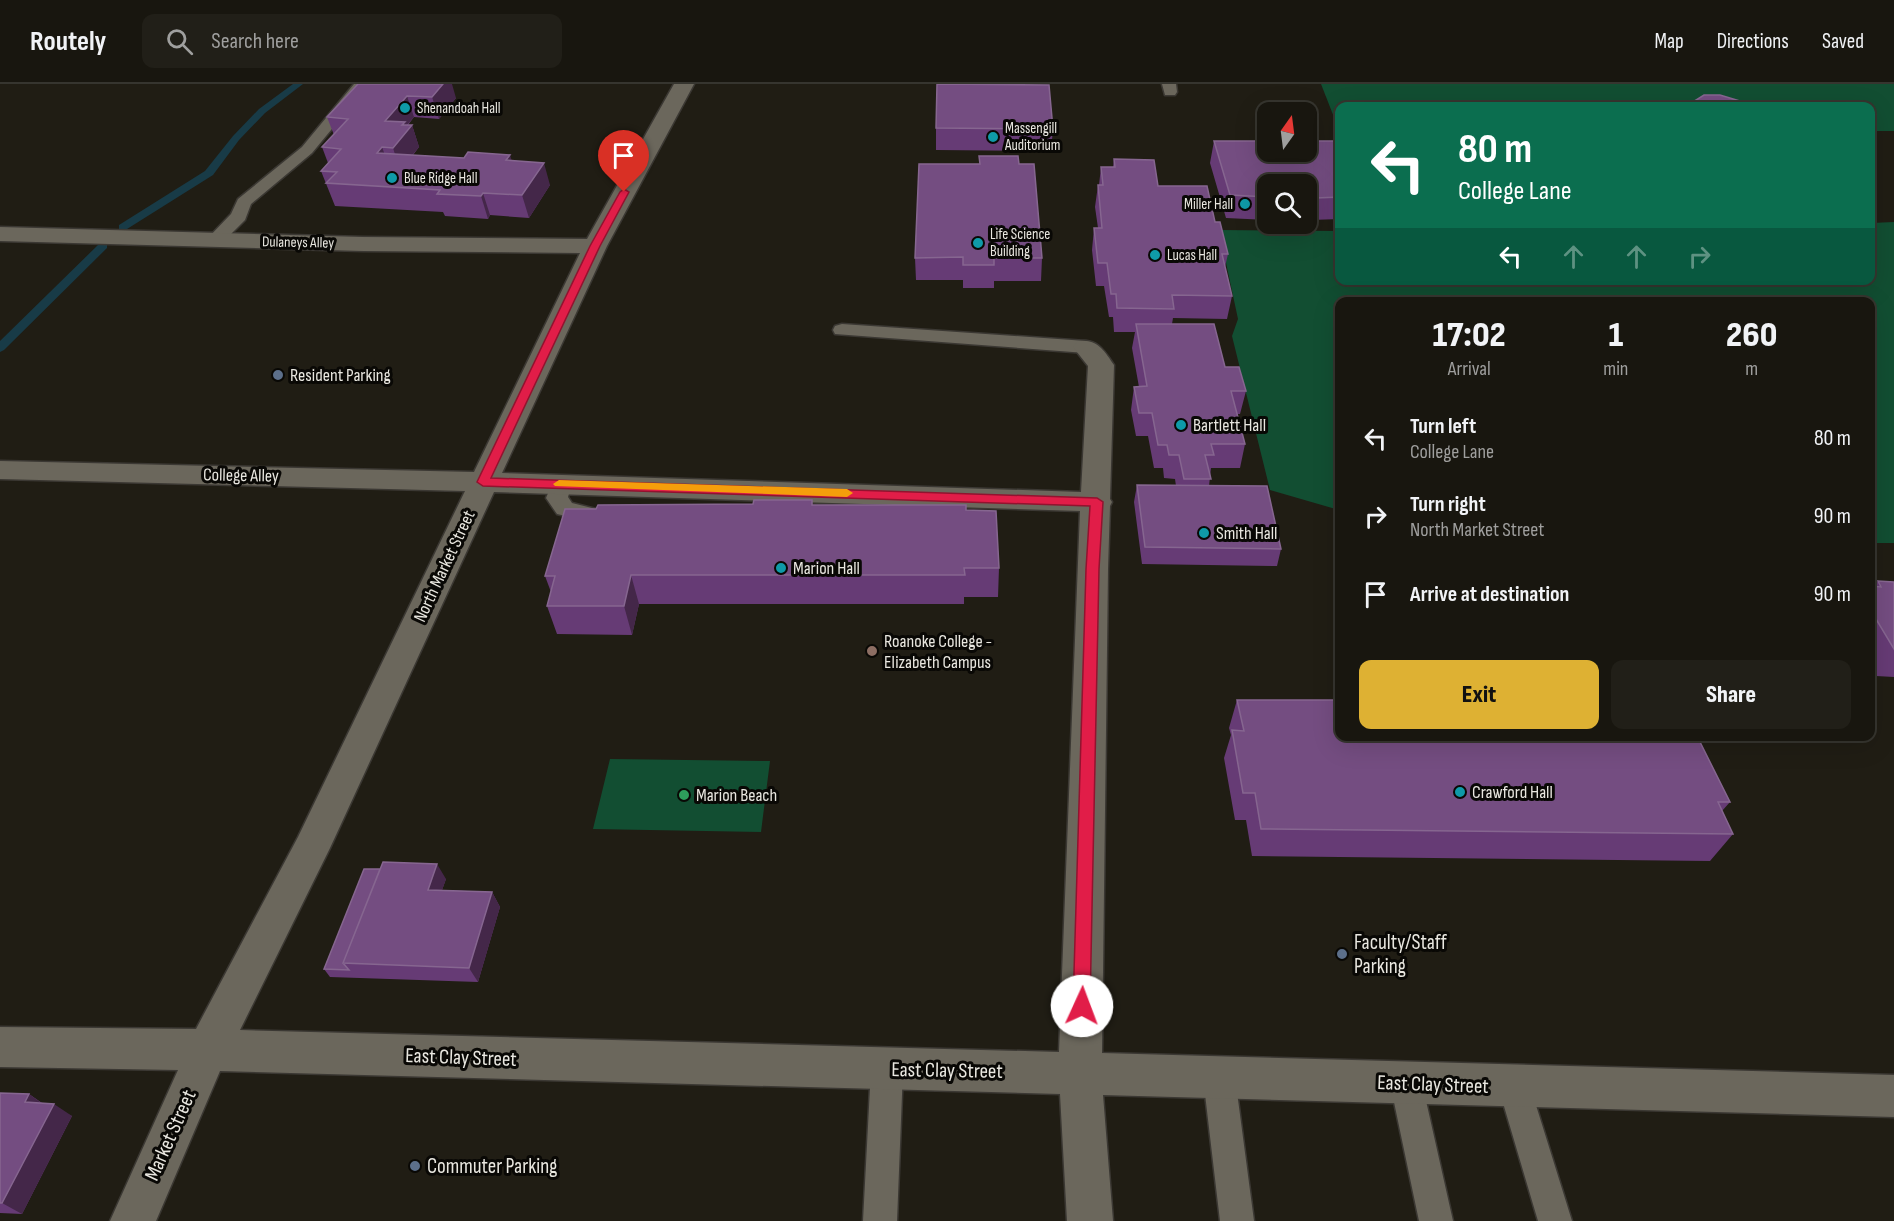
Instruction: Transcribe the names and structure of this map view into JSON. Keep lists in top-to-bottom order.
{
  "streets": {
    "street": [
      "Dulaneys Alley",
      "College Alley",
      "North Market Street",
      "East Clay Street",
      "Market Street"
    ]
  },
  "crossings": [
    ["Dulaneys Alley", "North Market Street"],
    ["College Alley", "North Market Street"],
    ["North Market Street", "East Clay Street"],
    ["North Market Street", "Market Street"],
    ["East Clay Street", "Market Street"]
  ],
  "places": [
    "Shenandoah Hall",
    "Massengill Auditorium",
    "Blue Ridge Hall",
    "Miller Hall",
    "Life Science Building",
    "Lucas Hall",
    "Resident Parking",
    "Bartlett Hall",
    "Smith Hall",
    "Marion Hall",
    "Roanoke College - Elizabeth Campus",
    "Crawford Hall",
    "Marion Beach",
    "Faculty/Staff Parking",
    "Commuter Parking"
  ],
  "north": "top",
  "page": {
    "header": "Routely",
    "search": "Search here",
    "nav": ["Map", "Directions", "Saved"],
    "turn": ["80 m", "College Lane"],
    "eta": [
      "17:02",
      "Arrival",
      "1",
      "min",
      "260",
      "m"
    ],
    "list": [
      {
        "name": "Turn left",
        "note": "College Lane",
        "value": "80 m"
      },
      {
        "name": "Turn right",
        "note": "North Market Street",
        "value": "90 m"
      },
      {
        "name": "Arrive at destination",
        "value": "90 m"
      }
    ],
    "buttons": ["Exit", "Share"]
  }
}
